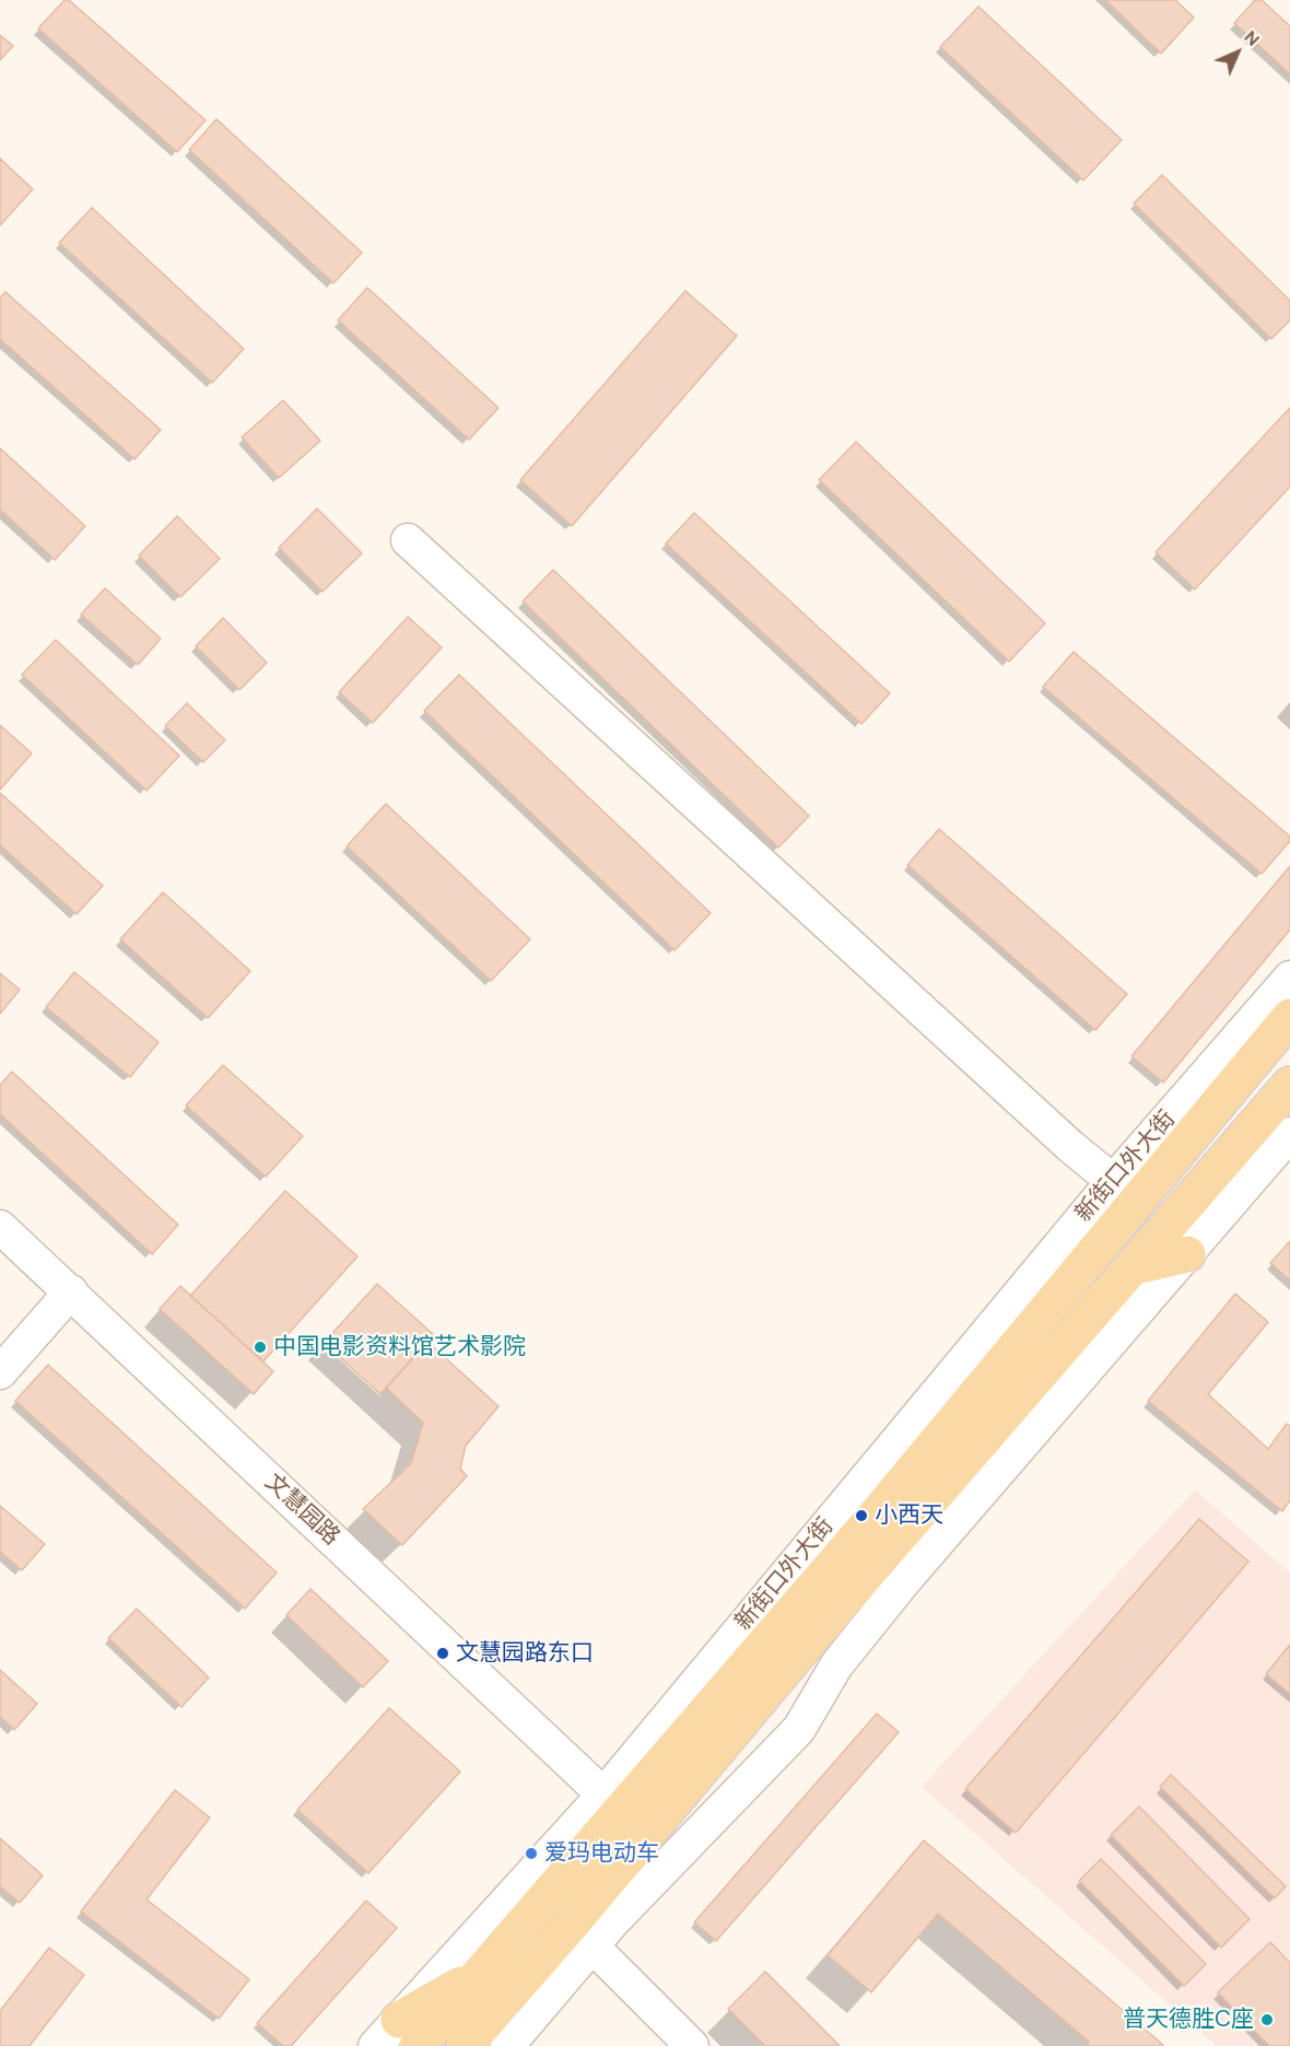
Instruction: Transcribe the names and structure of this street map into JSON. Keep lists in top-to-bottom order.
{
  "streets": {
    "main road": ["新街口外大街"],
    "street": ["文慧园路"]
  },
  "crossings": [
    ["新街口外大街", "文慧园路"]
  ],
  "places": [
    "中国电影资料馆艺术影院",
    "小西天",
    "文慧园路东口",
    "爱玛电动车",
    "普天德胜C座"
  ],
  "north": "top right"
}
